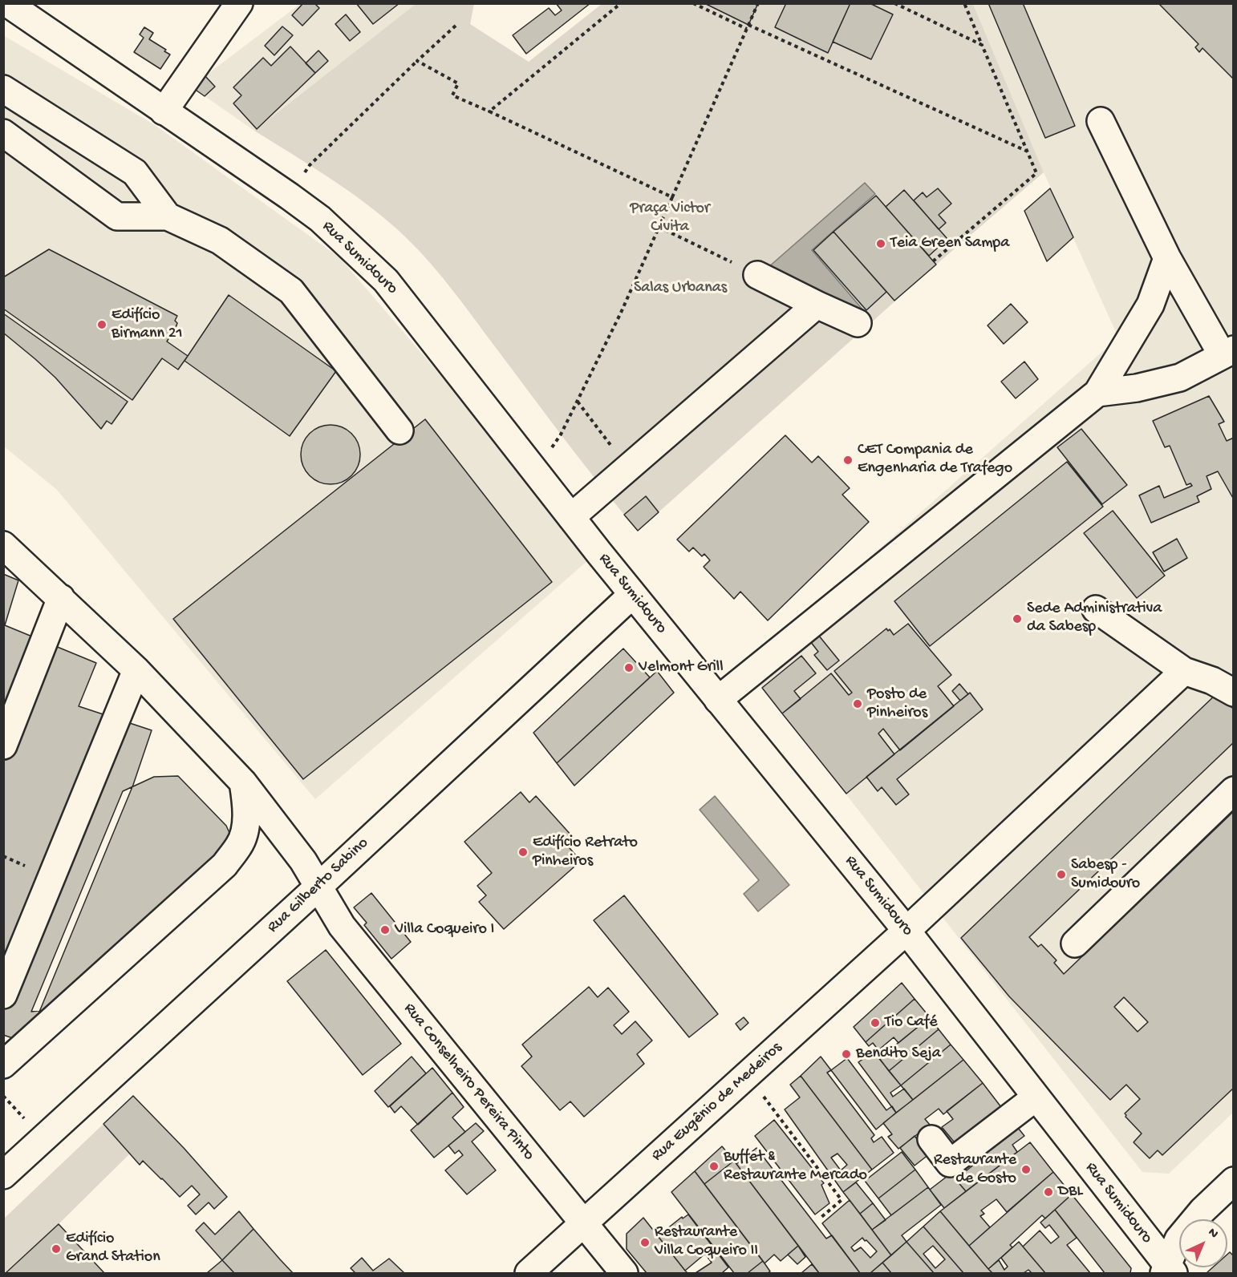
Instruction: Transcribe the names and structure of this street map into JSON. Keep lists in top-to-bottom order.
{
  "streets": {
    "street": [
      "Rua Sumidouro",
      "Rua Gilberto Sabino",
      "Rua Conselheiro Pereira Pinto",
      "Rua Eugênio de Medeiros"
    ]
  },
  "crossings": [
    ["Rua Sumidouro", "Rua Gilberto Sabino"],
    ["Rua Sumidouro", "Rua Eugênio de Medeiros"],
    ["Rua Gilberto Sabino", "Rua Conselheiro Pereira Pinto"],
    ["Rua Conselheiro Pereira Pinto", "Rua Eugênio de Medeiros"]
  ],
  "parks": ["Praça Victor Civita", "Salas Urbanas"],
  "places": [
    "Teia Green Sampa",
    "Edifício Birmann 21",
    "CET Compania de Engenharia de Trafego",
    "Sede Administrativa da Sabesp",
    "Velmont Grill",
    "Posto de Pinheiros",
    "Edifício Retrato Pinheiros",
    "Sabesp - Sumidouro",
    "Villa Coqueiro I",
    "Tio Café",
    "Bendito Seja",
    "Buffet & Restaurante Mercado",
    "Restaurante de Gosto",
    "DBL",
    "Restaurante Villa Coqueiro II",
    "Edifício Grand Station"
  ],
  "north": "top right"
}
